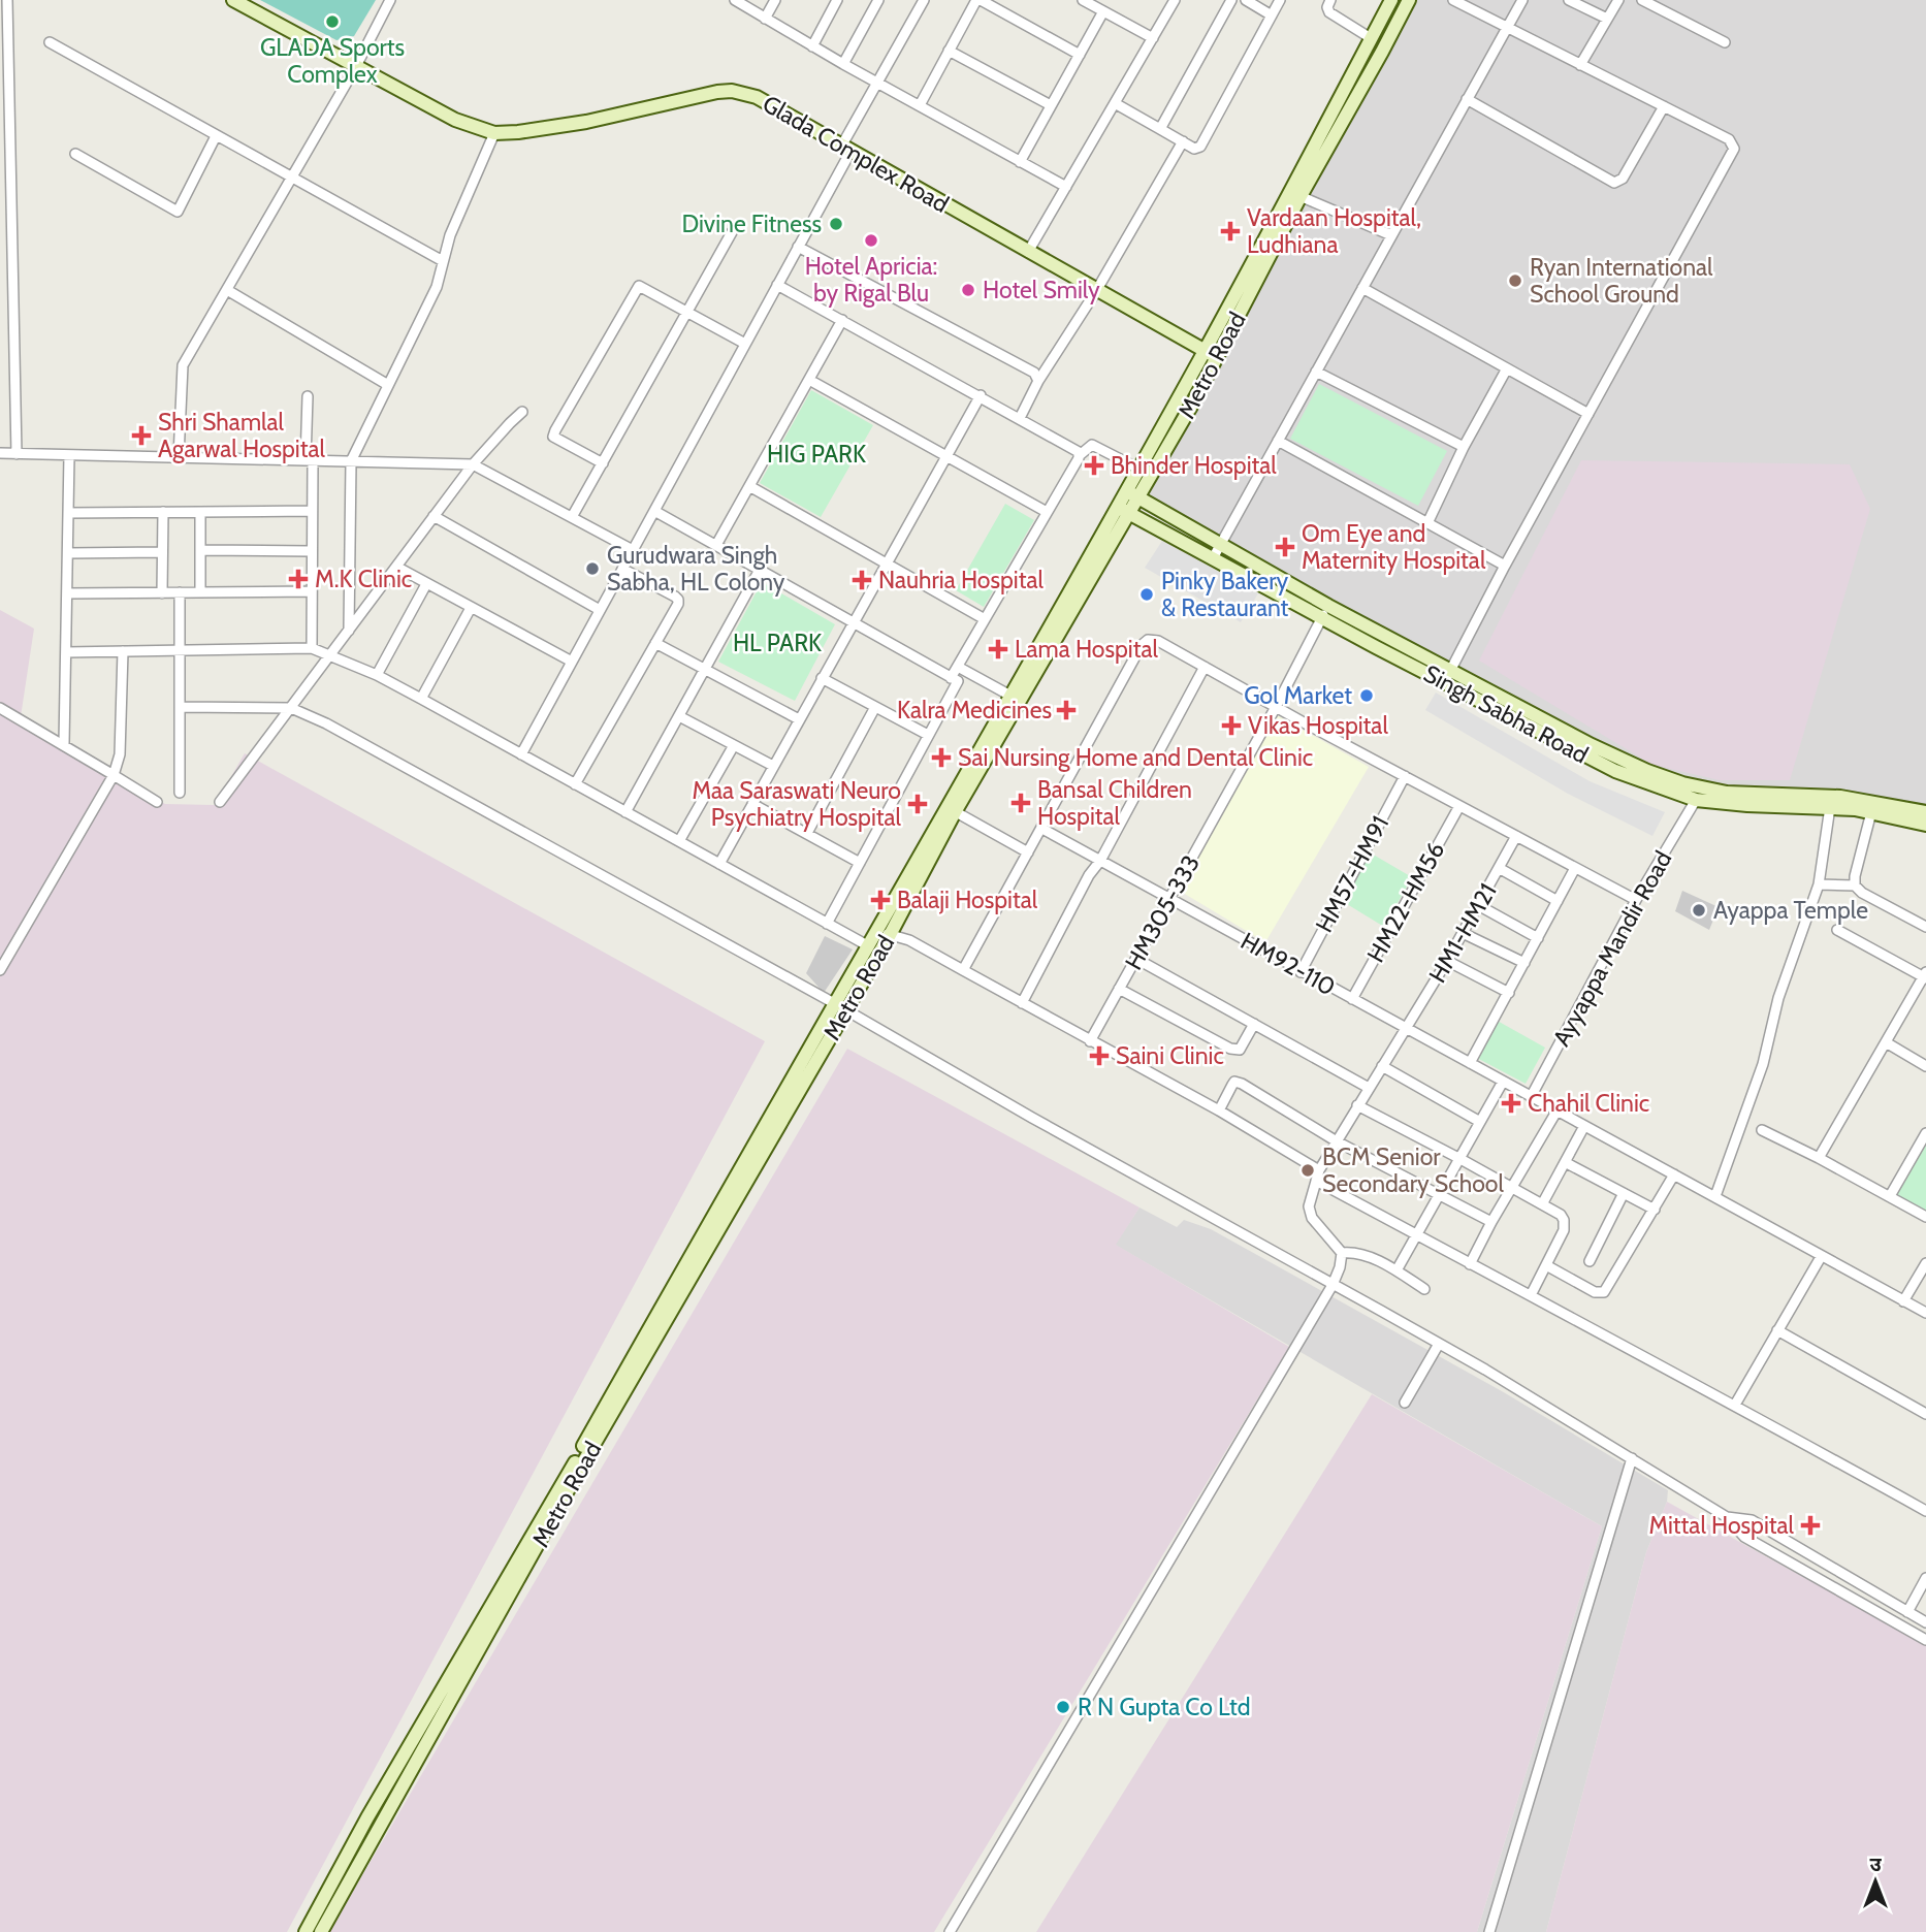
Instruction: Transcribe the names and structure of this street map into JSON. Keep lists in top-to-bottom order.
{
  "streets": {
    "street": [
      "Glada Complex Road",
      "Metro Road",
      "Singh Sabha Road",
      "HM57-HM91",
      "HM22-HM56",
      "HM305-333",
      "HM1-HM21",
      "Ayyappa Mandir Road",
      "HM92-110"
    ]
  },
  "crossings": [
    ["Glada Complex Road", "Metro Road"],
    ["Metro Road", "Singh Sabha Road"],
    ["Singh Sabha Road", "HM305-333"],
    ["Singh Sabha Road", "Ayyappa Mandir Road"],
    ["HM57-HM91", "HM92-110"],
    ["HM22-HM56", "HM92-110"],
    ["HM305-333", "HM92-110"],
    ["HM1-HM21", "HM92-110"],
    ["Ayyappa Mandir Road", "HM92-110"]
  ],
  "parks": ["HIG PARK", "HL PARK"],
  "places": {
    "other": [
      "GLADA Sports Complex",
      "Divine Fitness",
      "Hotel Apricia: by Rigal Blu",
      "Ryan International School Ground",
      "Hotel Smily",
      "Gurudwara Singh Sabha, HL Colony",
      "Pinky Bakery & Restaurant",
      "Gol Market",
      "Ayappa Temple",
      "BCM Senior Secondary School",
      "R N Gupta Co Ltd"
    ],
    "health": [
      "Vardaan Hospital, Ludhiana",
      "Shri Shamlal Agarwal Hospital",
      "Bhinder Hospital",
      "Om Eye and Maternity Hospital",
      "M.K Clinic",
      "Nauhria Hospital",
      "Lama Hospital",
      "Kalra Medicines",
      "Vikas Hospital",
      "Sai Nursing Home and Dental Clinic",
      "Bansal Children Hospital",
      "Maa Saraswati Neuro Psychiatry Hospital",
      "Balaji Hospital",
      "Saini Clinic",
      "Chahil Clinic",
      "Mittal Hospital"
    ]
  },
  "north": "top"
}
